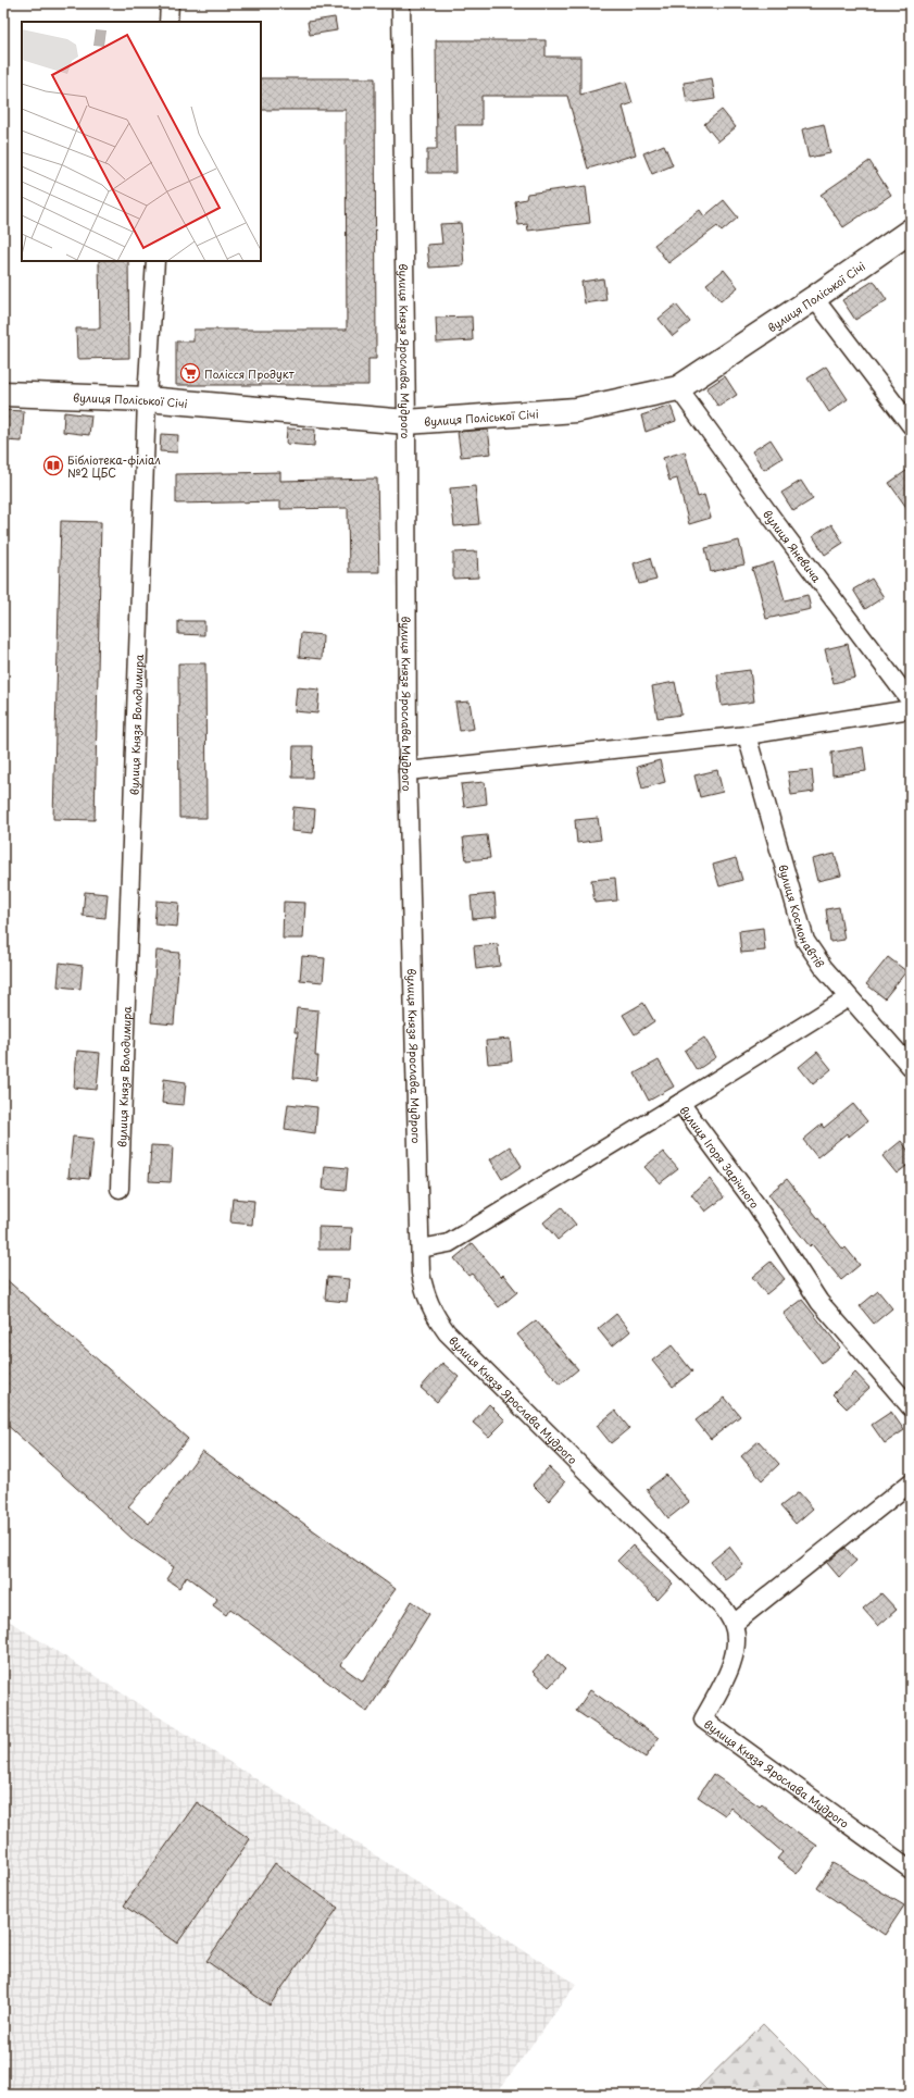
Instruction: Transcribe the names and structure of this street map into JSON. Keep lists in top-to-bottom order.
{
  "streets": {
    "street": [
      "вулиця Поліської Січі",
      "вулиця Князя Ярослава Мудрого",
      "вулиця Яневича",
      "вулиця Князя Володимира",
      "вулиця Космонавтів",
      "вулиця Ігоря Зарічного"
    ]
  },
  "crossings": [
    ["вулиця Поліської Січі", "вулиця Князя Ярослава Мудрого"],
    ["вулиця Поліської Січі", "вулиця Яневича"],
    ["вулиця Поліської Січі", "вулиця Князя Володимира"],
    ["вулиця Князя Ярослава Мудрого", "вулиця Ігоря Зарічного"]
  ],
  "places": {
    "supermarket": ["Полісся Продукт"],
    "library": ["Бібліотека-філіал №2 ЦБС"]
  }
}
